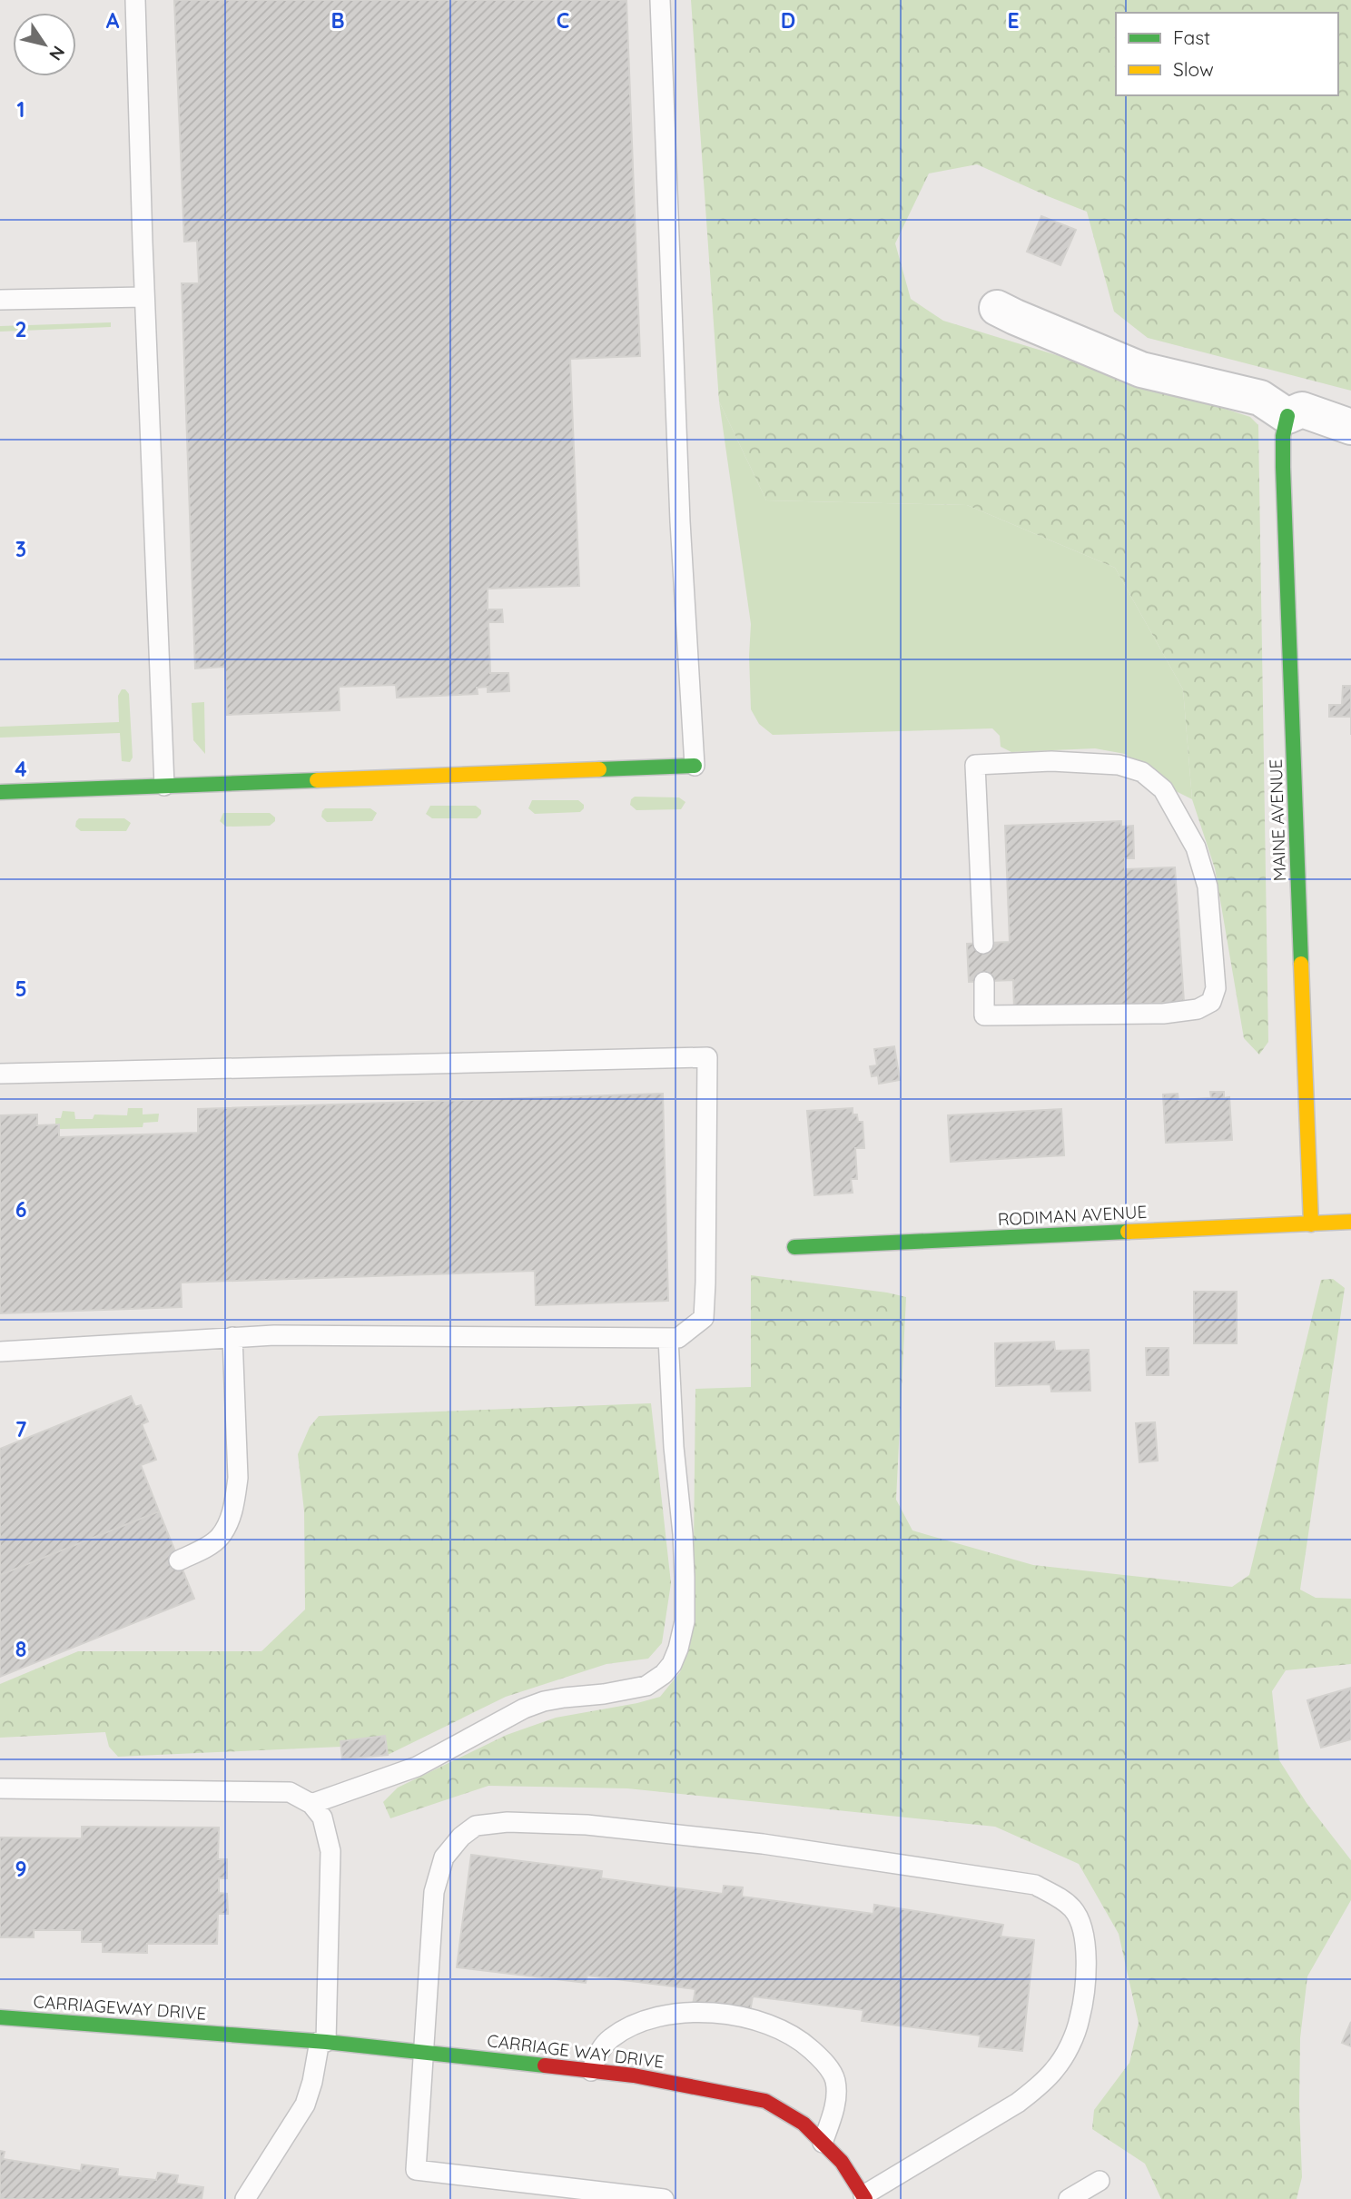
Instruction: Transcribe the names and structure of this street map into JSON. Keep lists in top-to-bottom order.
{
  "streets": {
    "street": [
      "MAINE AVENUE",
      "RODIMAN AVENUE",
      "CARRIAGEWAY DRIVE",
      "CARRIAGE WAY DRIVE"
    ]
  },
  "crossings": [
    ["MAINE AVENUE", "RODIMAN AVENUE"],
    ["CARRIAGEWAY DRIVE", "CARRIAGE WAY DRIVE"]
  ],
  "legend": ["Fast", "Slow"],
  "north": "bottom right",
  "grid": {
    "columns": [
      "A",
      "B",
      "C",
      "D",
      "E"
    ],
    "rows": [
      "1",
      "2",
      "3",
      "4",
      "5",
      "6",
      "7",
      "8",
      "9"
    ]
  }
}
